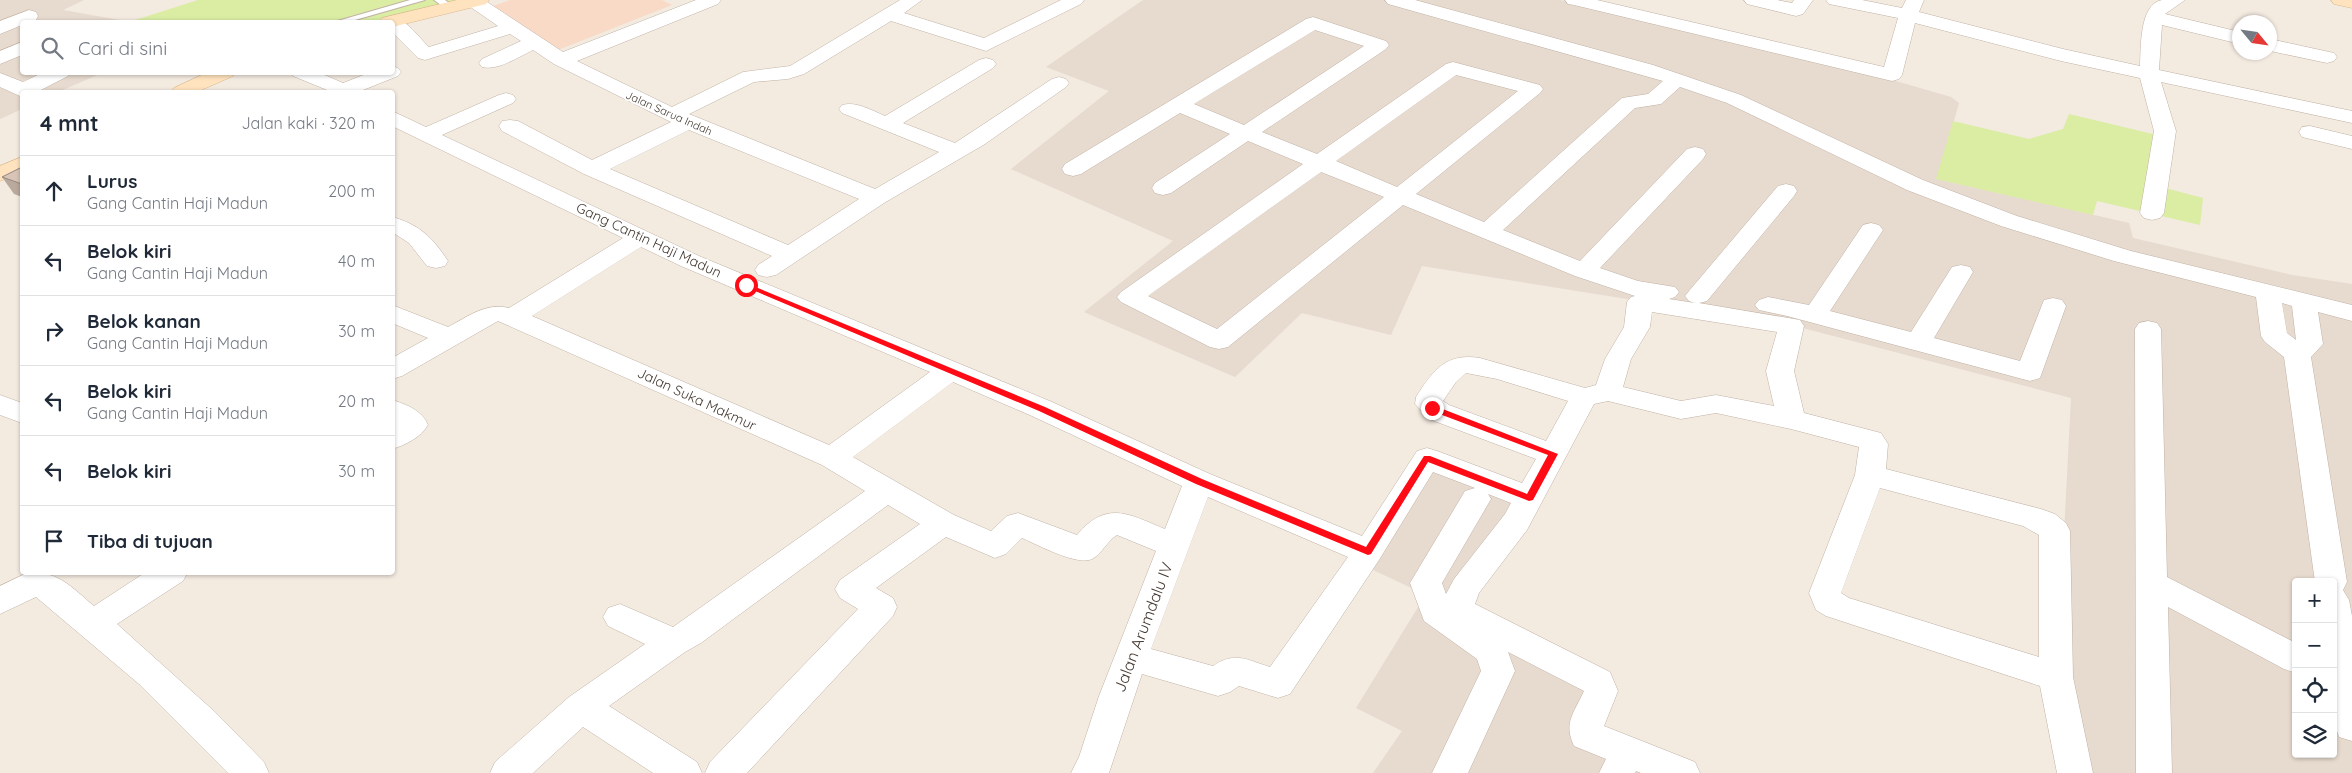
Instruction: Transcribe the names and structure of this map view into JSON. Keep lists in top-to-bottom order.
{
  "streets": {
    "street": [
      "Jalan Sarua Indah",
      "Gang Cantin Haji Madun",
      "Jalan Suka Makmur",
      "Jalan Arumdalu IV"
    ]
  },
  "crossings": [
    ["Gang Cantin Haji Madun", "Jalan Arumdalu IV"],
    ["Jalan Suka Makmur", "Jalan Arumdalu IV"]
  ],
  "north": "bottom right",
  "page": {
    "search": "Cari di sini",
    "heading": ["4 mnt", "Jalan kaki · 320 m"],
    "list": [
      ["Lurus", "Gang Cantin Haji Madun", "200 m"],
      ["Belok kiri", "Gang Cantin Haji Madun", "40 m"],
      ["Belok kanan", "Gang Cantin Haji Madun", "30 m"],
      ["Belok kiri", "Gang Cantin Haji Madun", "20 m"],
      ["Belok kiri", "30 m"],
      "Tiba di tujuan"
    ],
    "map_buttons": ["+", "−"]
  }
}
